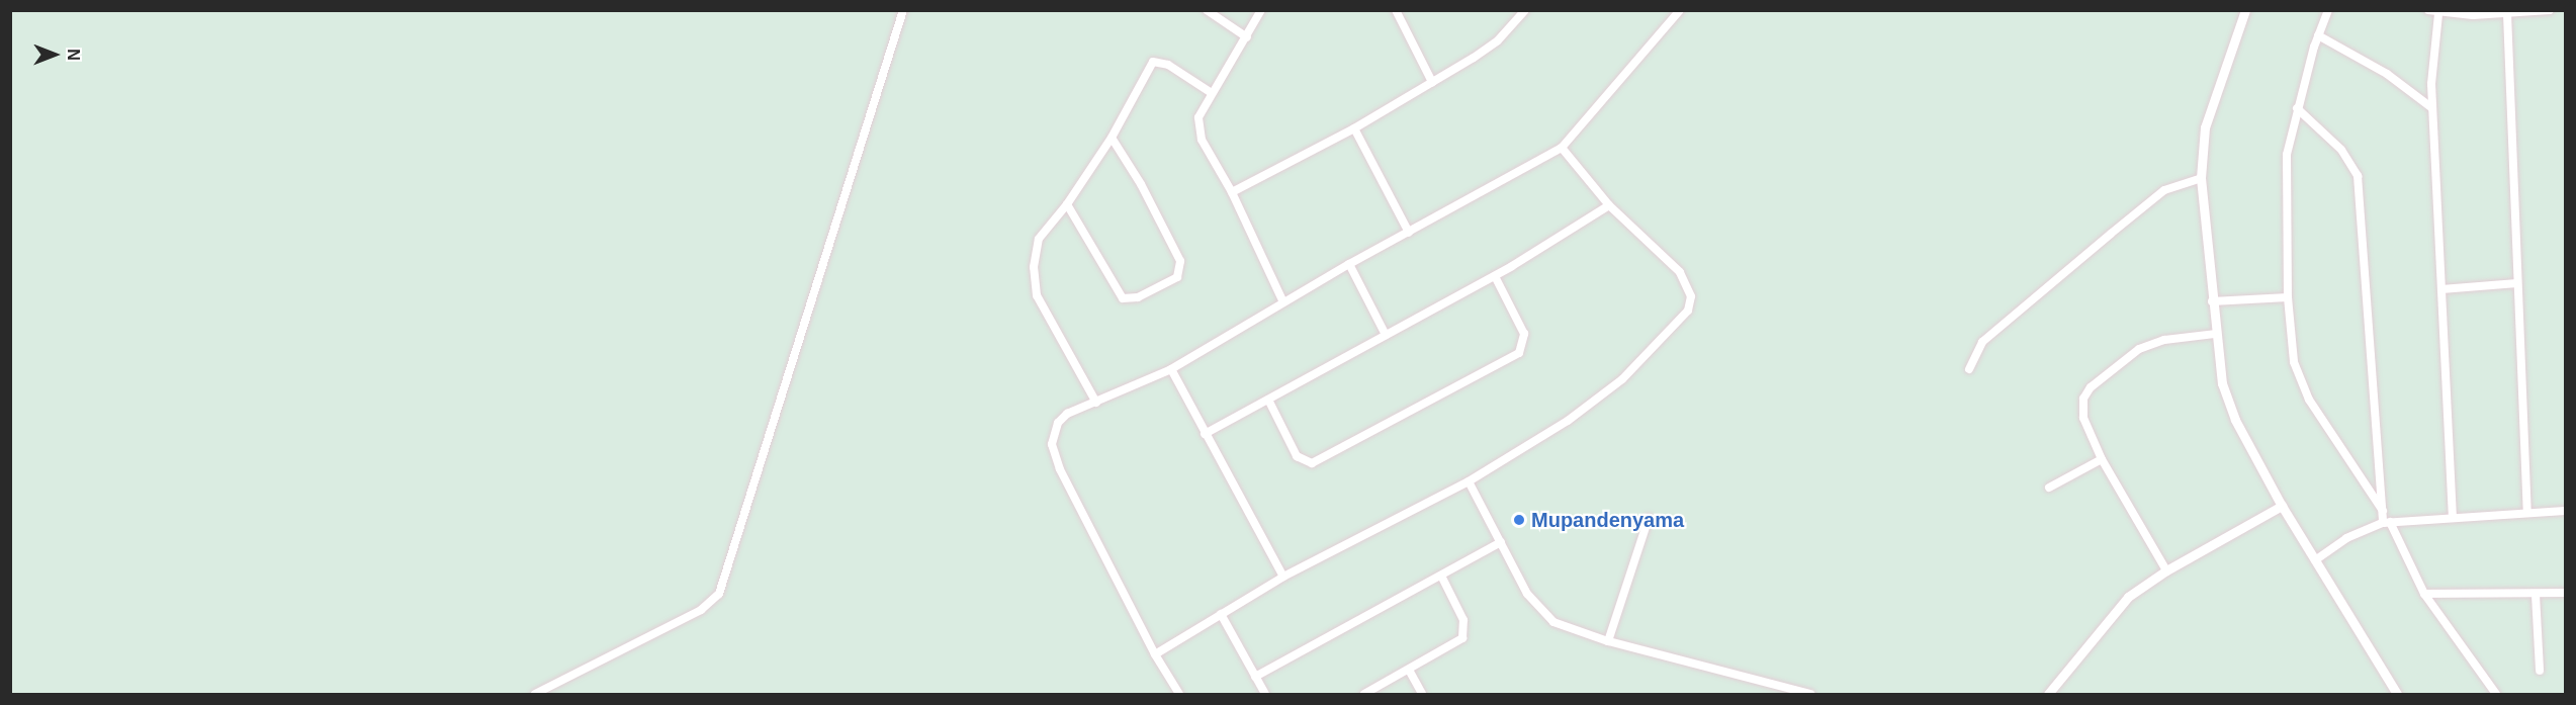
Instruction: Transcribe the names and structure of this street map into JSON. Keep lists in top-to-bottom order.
{
  "places": ["Mupandenyama"],
  "north": "right"
}
